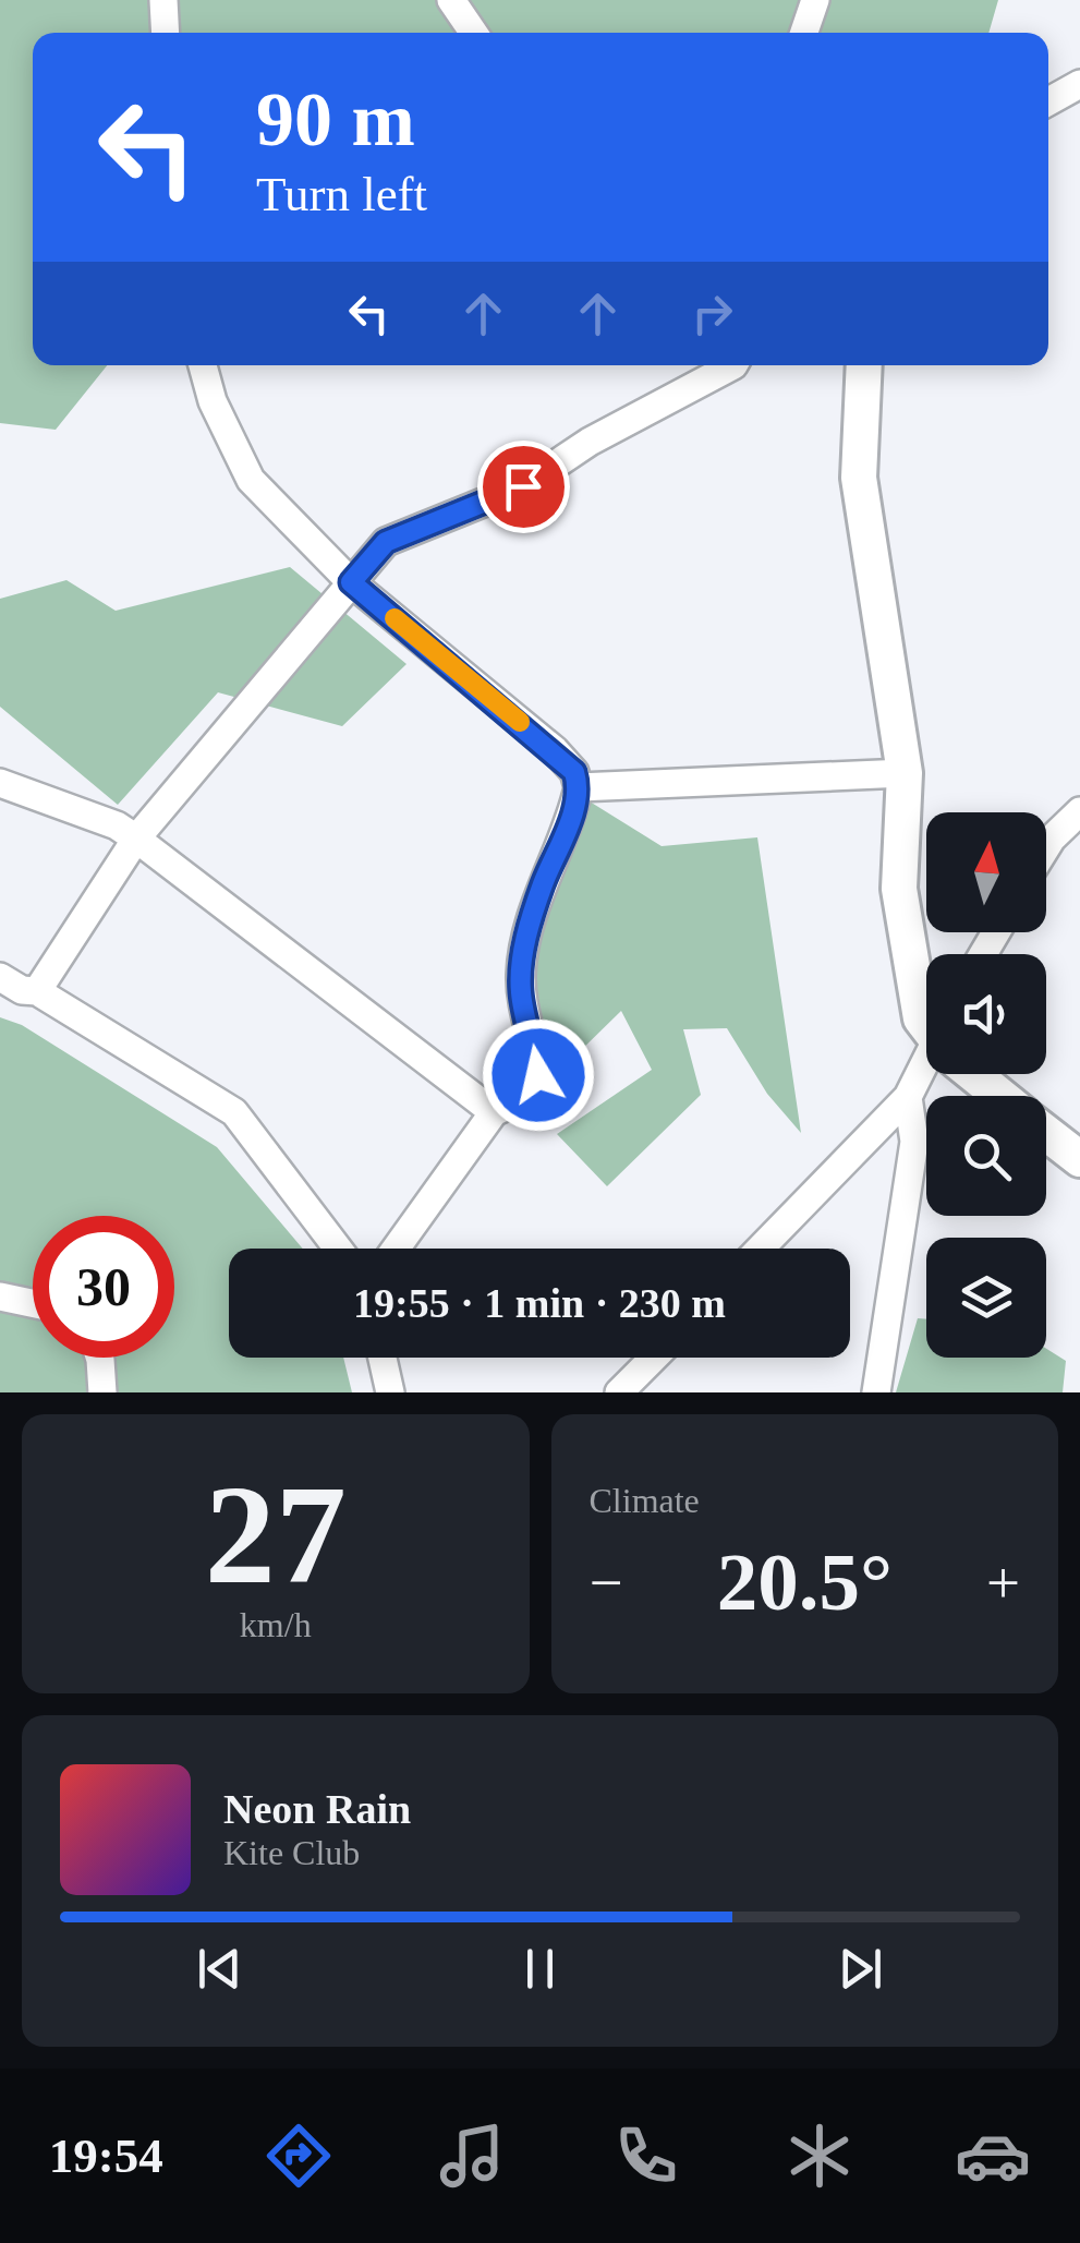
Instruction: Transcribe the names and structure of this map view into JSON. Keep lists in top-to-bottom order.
{
  "north": "top",
  "page": {
    "turn": ["90 m", "Turn left"],
    "limit": "30",
    "trip": "19:55 · 1 min · 230 m",
    "tile": [
      ["27", "km/h"],
      "Climate"
    ],
    "heat": ["−", "20.5°", "+"],
    "song": ["Neon Rain", "Kite Club"],
    "tabs": "19:54"
  }
}
